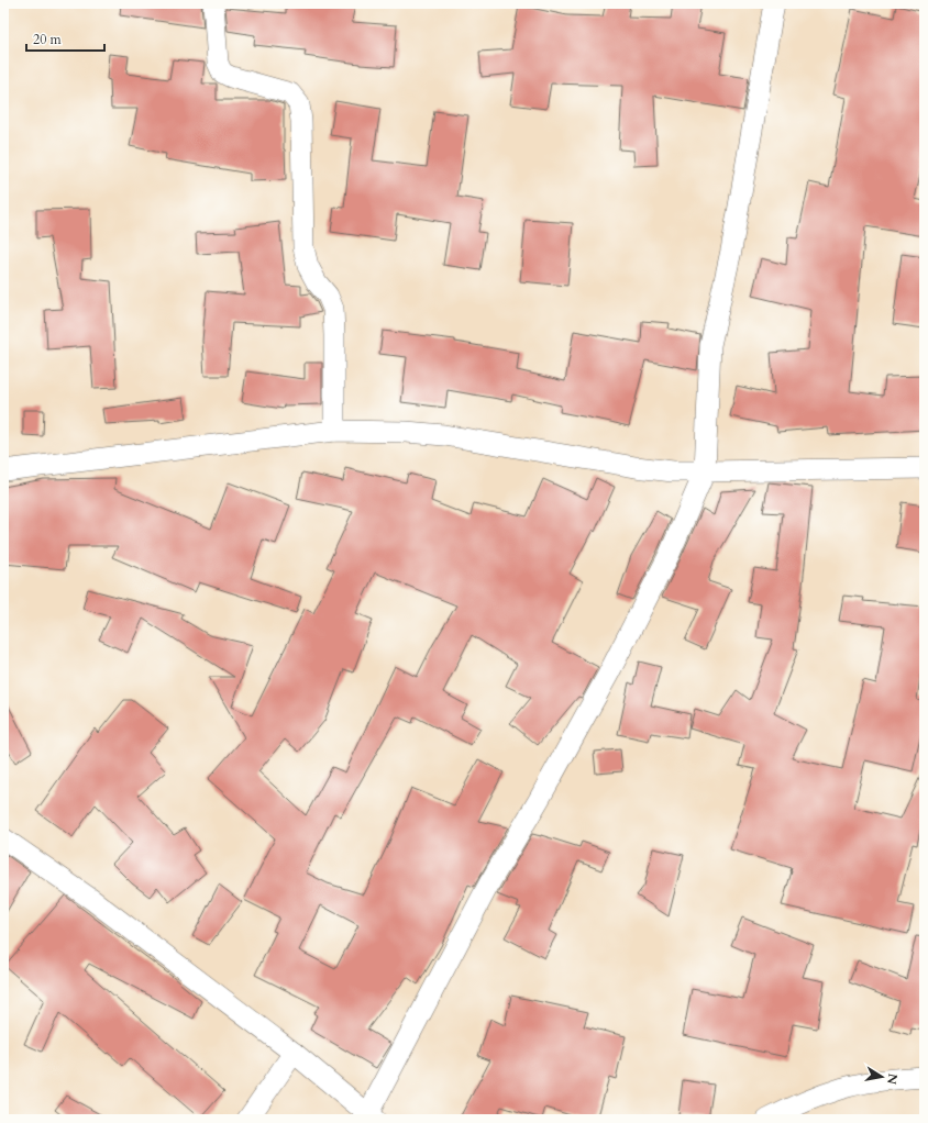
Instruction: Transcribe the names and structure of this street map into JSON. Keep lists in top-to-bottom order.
{
  "scale_bar": "20 m",
  "north": "right"
}
